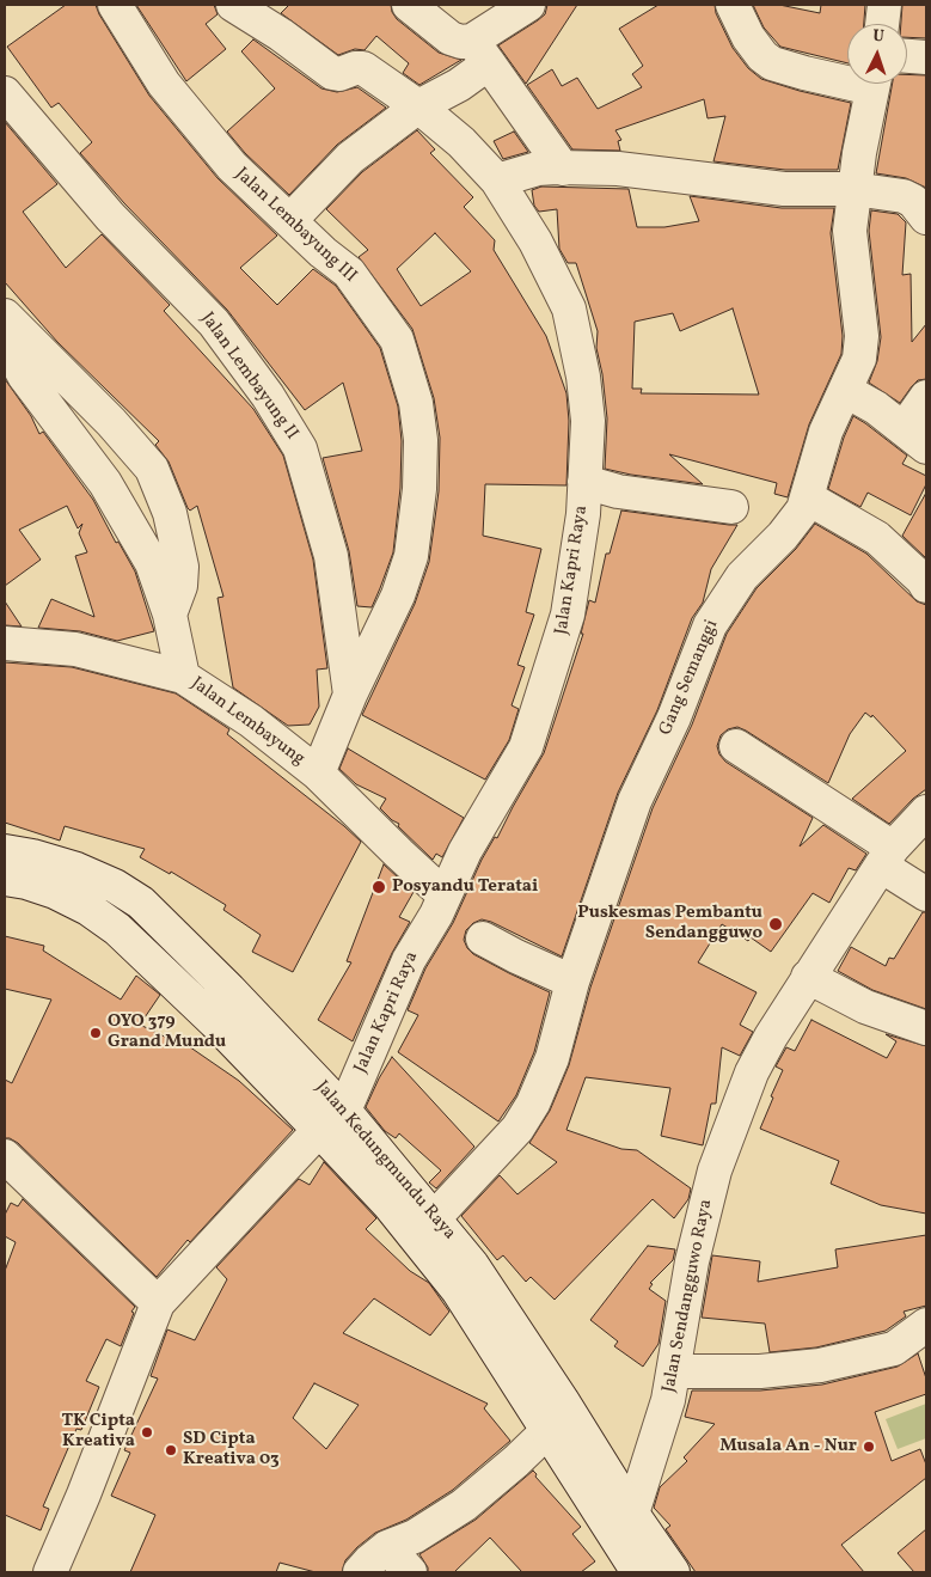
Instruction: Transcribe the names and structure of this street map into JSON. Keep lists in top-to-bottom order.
{
  "streets": {
    "street": [
      "Jalan Lembayung III",
      "Jalan Lembayung II",
      "Jalan Kapri Raya",
      "Gang Semanggi",
      "Jalan Lembayung",
      "Jalan Kedungmundu Raya",
      "Jalan Sendangguwo Raya"
    ]
  },
  "crossings": [
    ["Jalan Lembayung III", "Jalan Lembayung II"],
    ["Jalan Lembayung III", "Jalan Lembayung"],
    ["Jalan Kapri Raya", "Jalan Lembayung"],
    ["Jalan Kapri Raya", "Jalan Kedungmundu Raya"],
    ["Gang Semanggi", "Jalan Kedungmundu Raya"],
    ["Jalan Kedungmundu Raya", "Jalan Sendangguwo Raya"]
  ],
  "places": [
    "Posyandu Teratai",
    "Puskesmas Pembantu Sendangguwo",
    "OYO 379 Grand Mundu",
    "TK Cipta Kreativa",
    "Musala An - Nur",
    "SD Cipta Kreativa 03"
  ],
  "north": "top"
}
